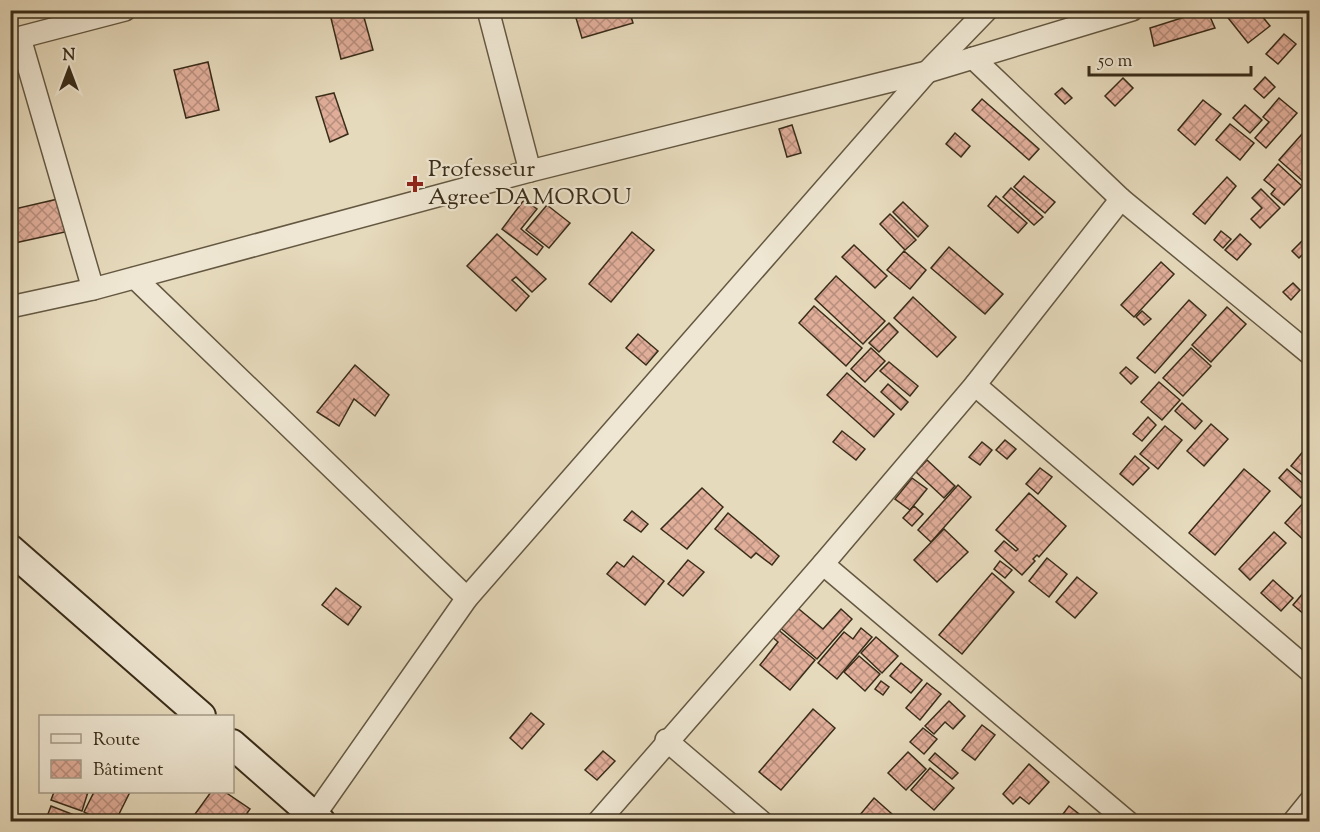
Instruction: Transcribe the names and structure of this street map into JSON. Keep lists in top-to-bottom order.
{
  "places": {
    "health": ["Professeur Agree DAMOROU"]
  },
  "legend": ["Route", "Bâtiment"],
  "scale_bar": "50 m",
  "north": "top"
}
